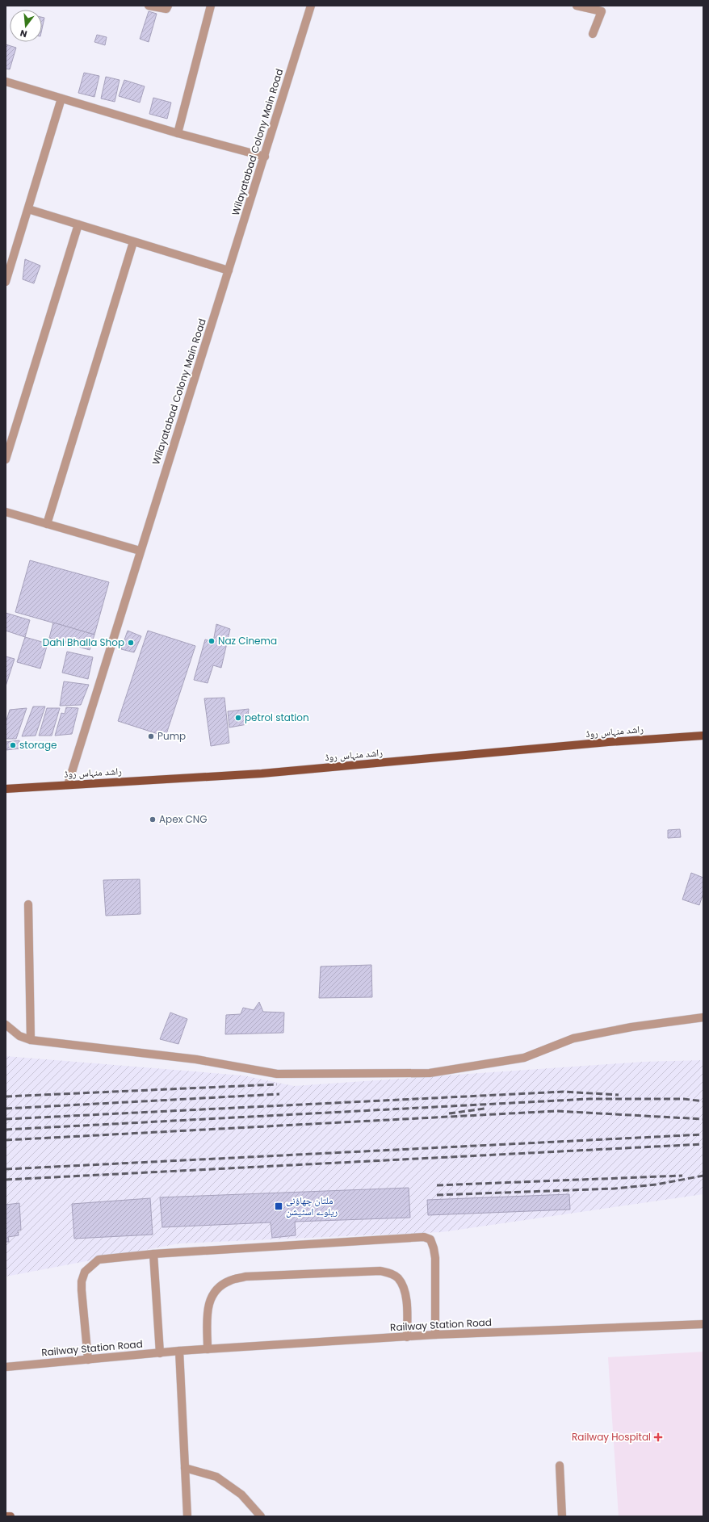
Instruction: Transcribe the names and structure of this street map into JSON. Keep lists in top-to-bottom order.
{
  "streets": {
    "main road": ["راشد منہاس روڈ"],
    "street": ["Wilayatabad Colony Main Road", "Railway Station Road"]
  },
  "crossings": [
    ["Wilayatabad Colony Main Road", "راشد منہاس روڈ"]
  ],
  "places": {
    "other": [
      "Naz Cinema",
      "Dahi Bhalla Shop",
      "petrol station",
      "Pump",
      "storage",
      "Apex CNG"
    ],
    "transit": ["ملتان چھاؤنی ریلوے اسٹیشن"],
    "health": ["Railway Hospital"]
  },
  "north": "bottom"
}
